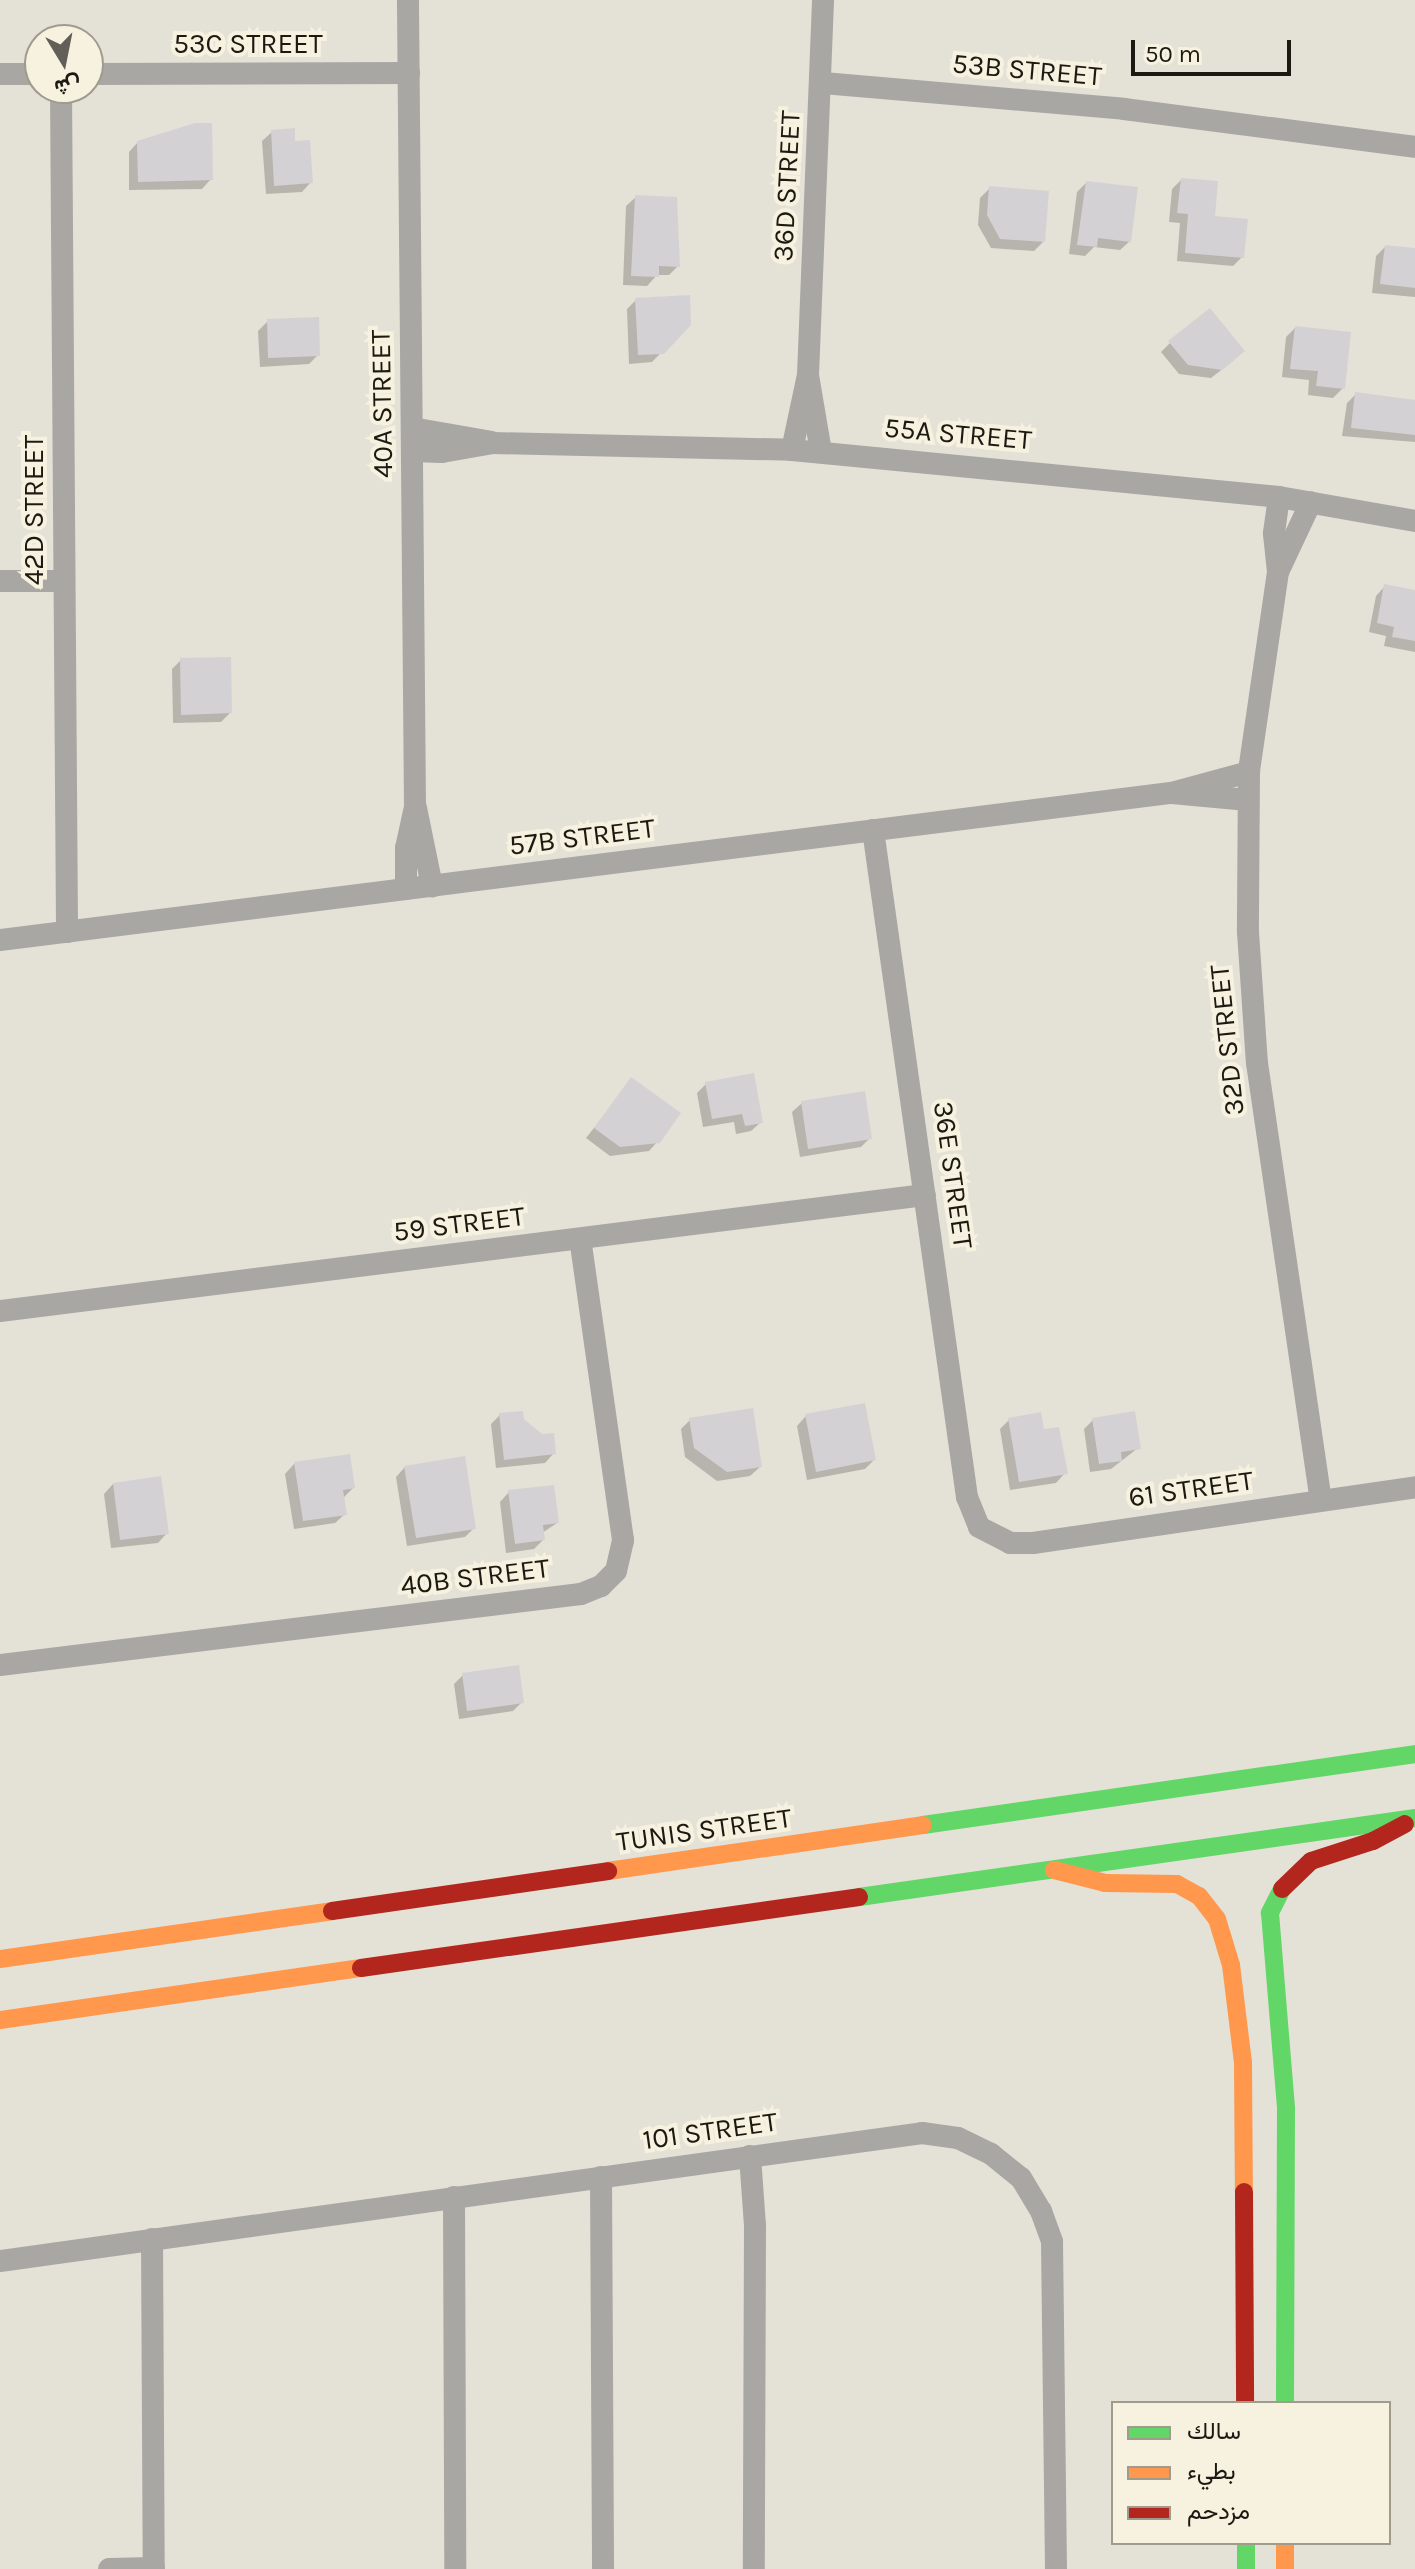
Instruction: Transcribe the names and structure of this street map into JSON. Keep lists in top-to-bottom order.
{
  "streets": {
    "main road": ["TUNIS STREET"],
    "street": [
      "53C STREET",
      "53B STREET",
      "36D STREET",
      "40A STREET",
      "55A STREET",
      "42D STREET",
      "57B STREET",
      "32D STREET",
      "36E STREET",
      "59 STREET",
      "61 STREET",
      "40B STREET",
      "101 STREET"
    ]
  },
  "crossings": [
    ["53C STREET", "40A STREET"],
    ["53B STREET", "36D STREET"],
    ["36D STREET", "55A STREET"],
    ["40A STREET", "55A STREET"],
    ["40A STREET", "57B STREET"],
    ["55A STREET", "32D STREET"],
    ["42D STREET", "57B STREET"],
    ["57B STREET", "32D STREET"],
    ["57B STREET", "36E STREET"],
    ["32D STREET", "61 STREET"],
    ["36E STREET", "59 STREET"],
    ["36E STREET", "61 STREET"],
    ["59 STREET", "40B STREET"]
  ],
  "legend": ["سالك", "بطيء", "مزدحم"],
  "scale_bar": "50 m",
  "north": "bottom"
}
